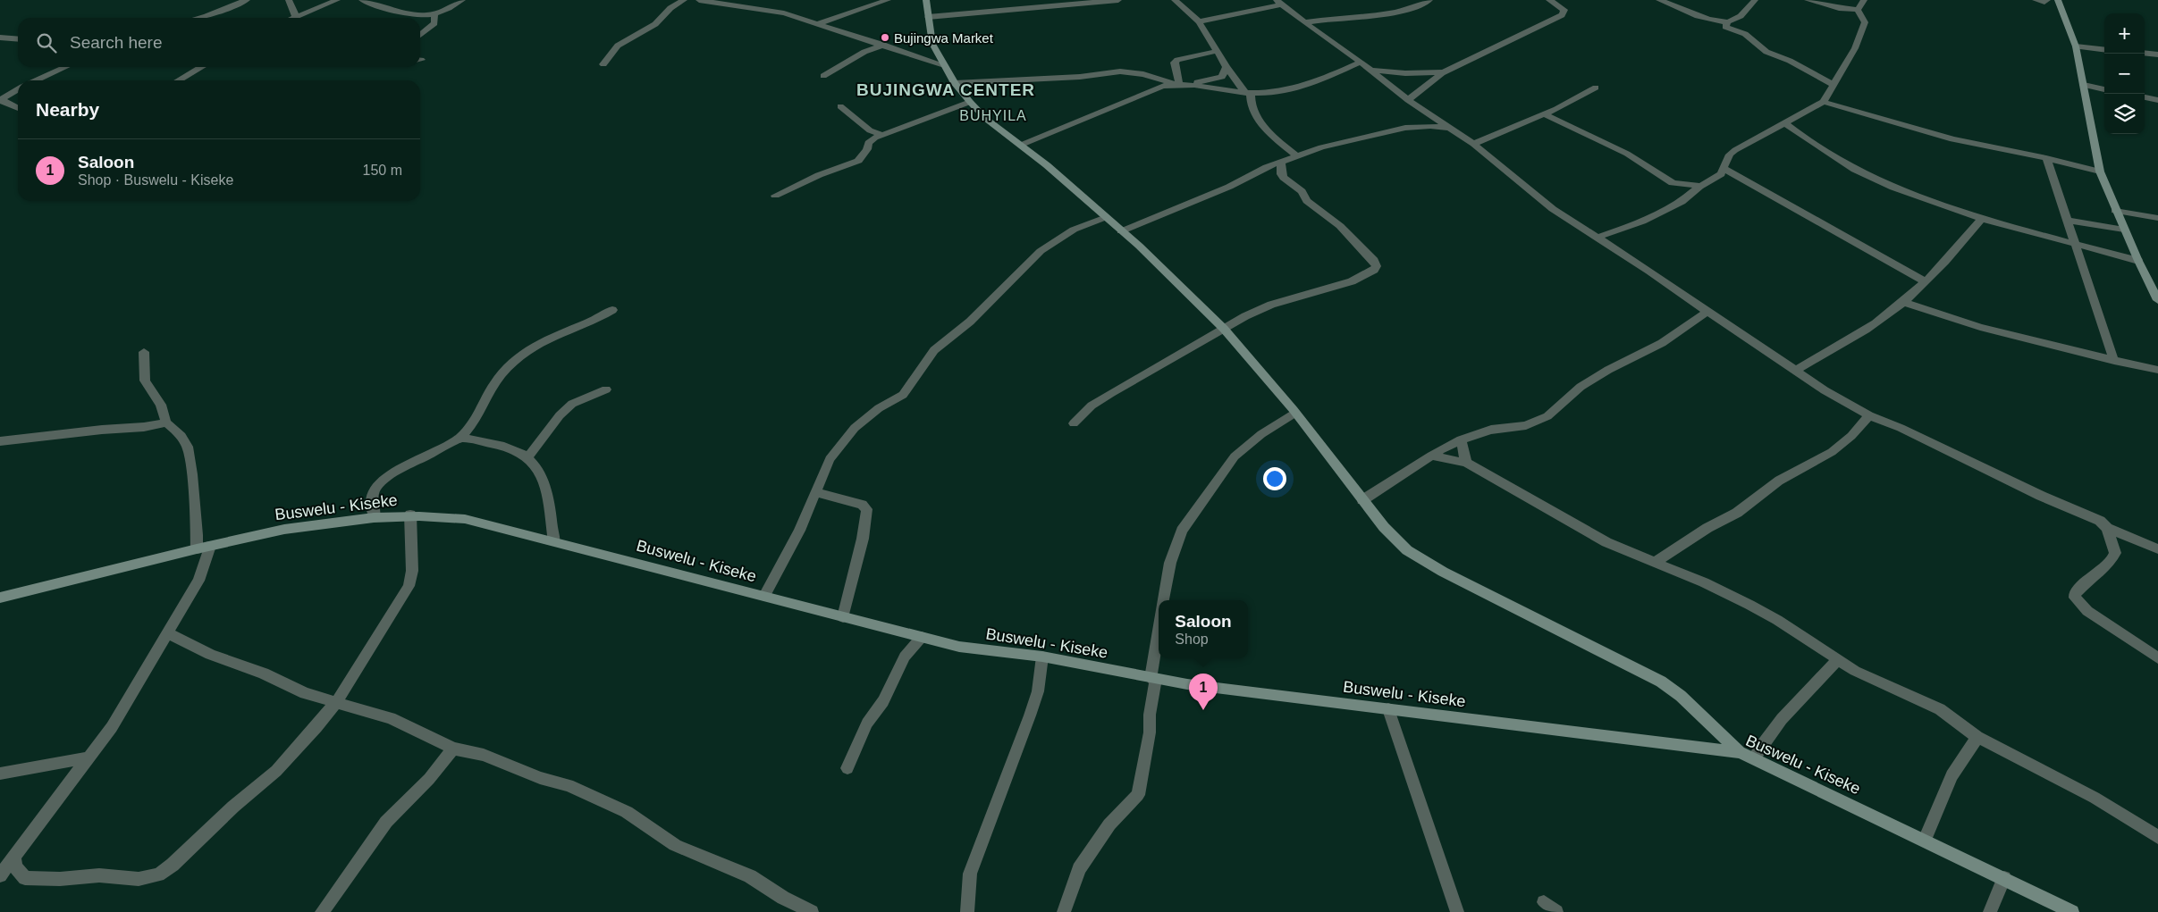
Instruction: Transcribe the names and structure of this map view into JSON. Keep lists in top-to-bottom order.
{
  "streets": {
    "main road": ["Buswelu - Kiseke"]
  },
  "districts": ["BUJINGWA CENTER", "BUHYILA"],
  "places": ["Bujingwa Market"],
  "page": {
    "map_buttons": ["+", "−"],
    "search": "Search here",
    "heading": "Nearby",
    "list": [
      {
        "mark": "1",
        "name": "Saloon",
        "note": "Shop · Buswelu - Kiseke",
        "value": "150 m"
      }
    ],
    "popup": ["Saloon", "Shop"],
    "pins": "1"
  }
}
